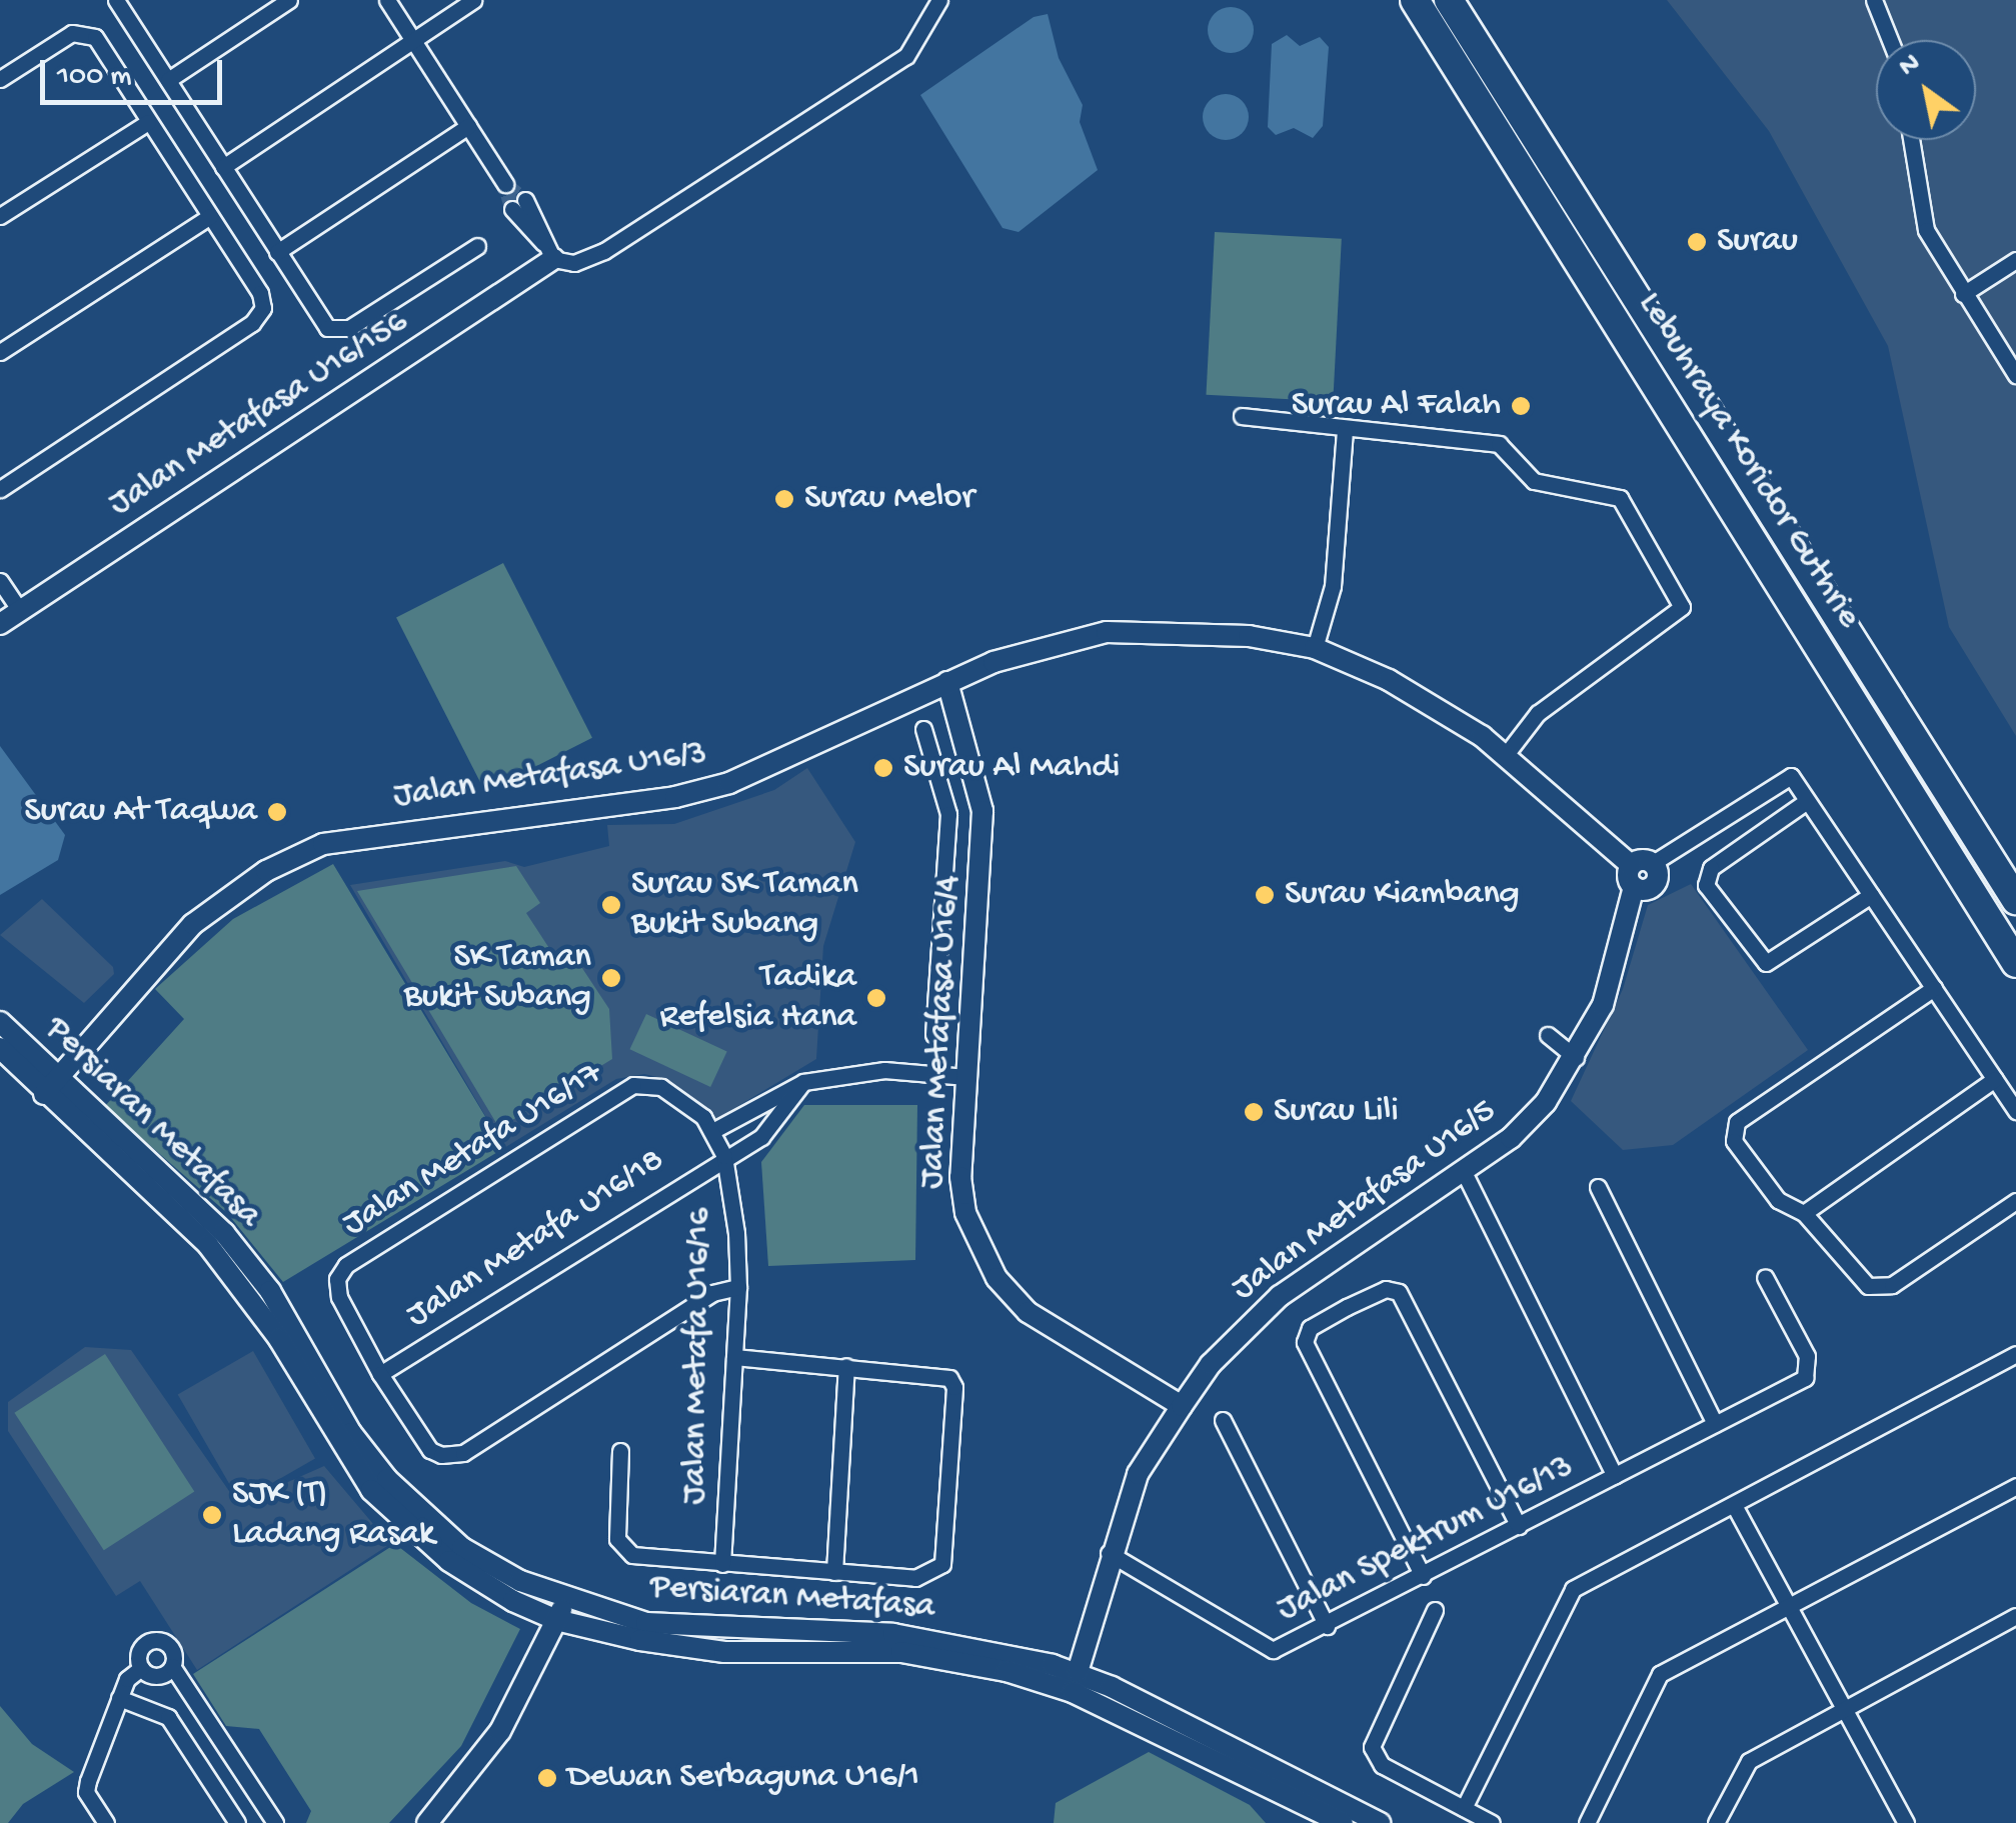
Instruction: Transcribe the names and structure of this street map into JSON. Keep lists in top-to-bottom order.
{
  "streets": {
    "highway": ["Lebuhraya Koridor Guthrie"],
    "street": [
      "Jalan Metafasa U16/156",
      "Jalan Metafasa U16/3",
      "Jalan Metafasa U16/4",
      "Persiaran Metafasa",
      "Jalan Metafa U16/17",
      "Jalan Metafasa U16/5",
      "Jalan Metafa U16/18",
      "Jalan Metafa U16/16",
      "Jalan Spektrum U16/13"
    ]
  },
  "crossings": [
    ["Jalan Metafasa U16/3", "Jalan Metafasa U16/4"],
    ["Jalan Metafasa U16/3", "Persiaran Metafasa"],
    ["Jalan Metafasa U16/4", "Jalan Metafasa U16/5"],
    ["Persiaran Metafasa", "Jalan Metafasa U16/5"],
    ["Jalan Metafa U16/17", "Jalan Metafa U16/18"],
    ["Jalan Metafa U16/17", "Jalan Metafa U16/16"],
    ["Jalan Metafasa U16/5", "Jalan Spektrum U16/13"],
    ["Jalan Metafa U16/18", "Jalan Metafa U16/16"]
  ],
  "places": [
    "Surau",
    "Surau Al Falah",
    "Surau Melor",
    "Surau Al Mahdi",
    "Surau At Taqwa",
    "Surau Kiambang",
    "Surau SK Taman Bukit Subang",
    "SK Taman Bukit Subang",
    "Tadika Refelsia Hana",
    "Surau Lili",
    "SJK (T) Ladang Rasak",
    "Dewan Serbaguna U16/1"
  ],
  "scale_bar": "100 m",
  "north": "top left"
}
